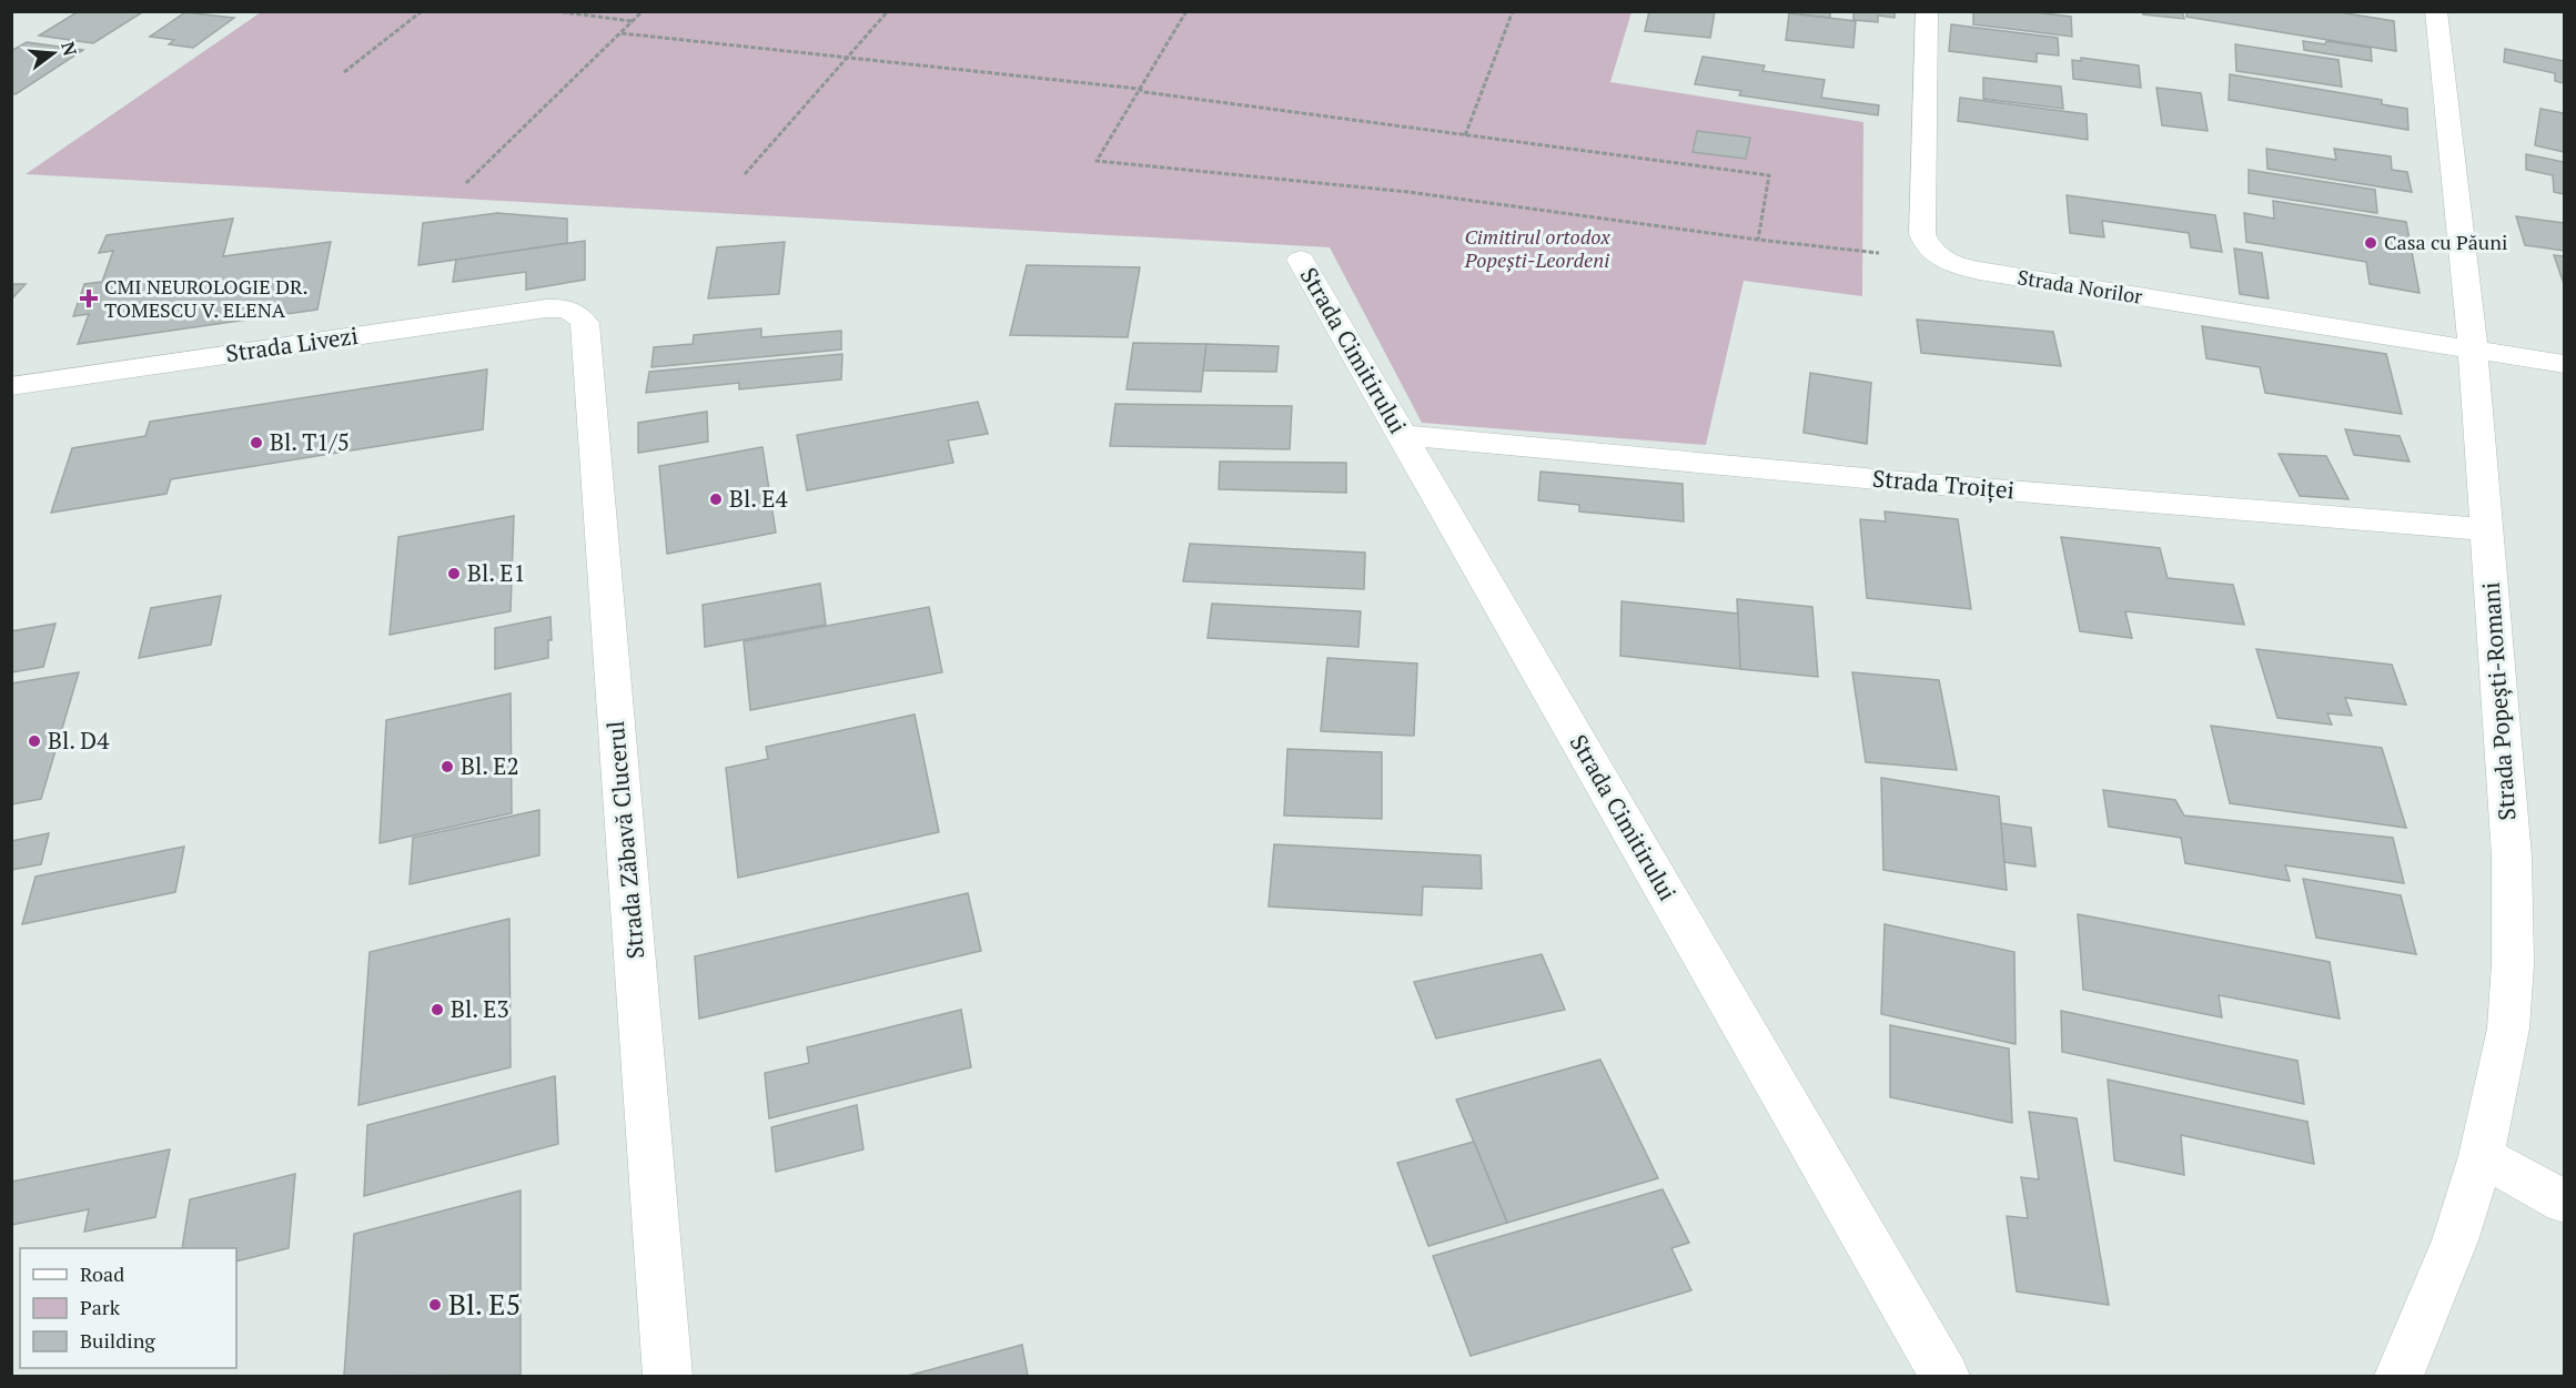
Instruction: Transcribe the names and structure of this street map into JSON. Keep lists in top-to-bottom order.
{
  "streets": {
    "street": [
      "Strada Norilor",
      "Strada Livezi",
      "Strada Cimitirului",
      "Strada Troiței",
      "Strada Popești-Romani",
      "Strada Zăbavă Clucerul"
    ]
  },
  "crossings": [
    ["Strada Norilor", "Strada Popești-Romani"],
    ["Strada Livezi", "Strada Zăbavă Clucerul"],
    ["Strada Cimitirului", "Strada Troiței"],
    ["Strada Troiței", "Strada Popești-Romani"]
  ],
  "parks": ["Cimitirul ortodox Popești-Leordeni"],
  "places": {
    "other": [
      "Casa cu Păuni",
      "Bl. T1/5",
      "Bl. E4",
      "Bl. E1",
      "Bl. D4",
      "Bl. E2",
      "Bl. E3",
      "Bl. E5"
    ],
    "health": ["CMI NEUROLOGIE DR. TOMESCU V. ELENA"]
  },
  "legend": ["Road", "Park", "Building"],
  "north": "right"
}
